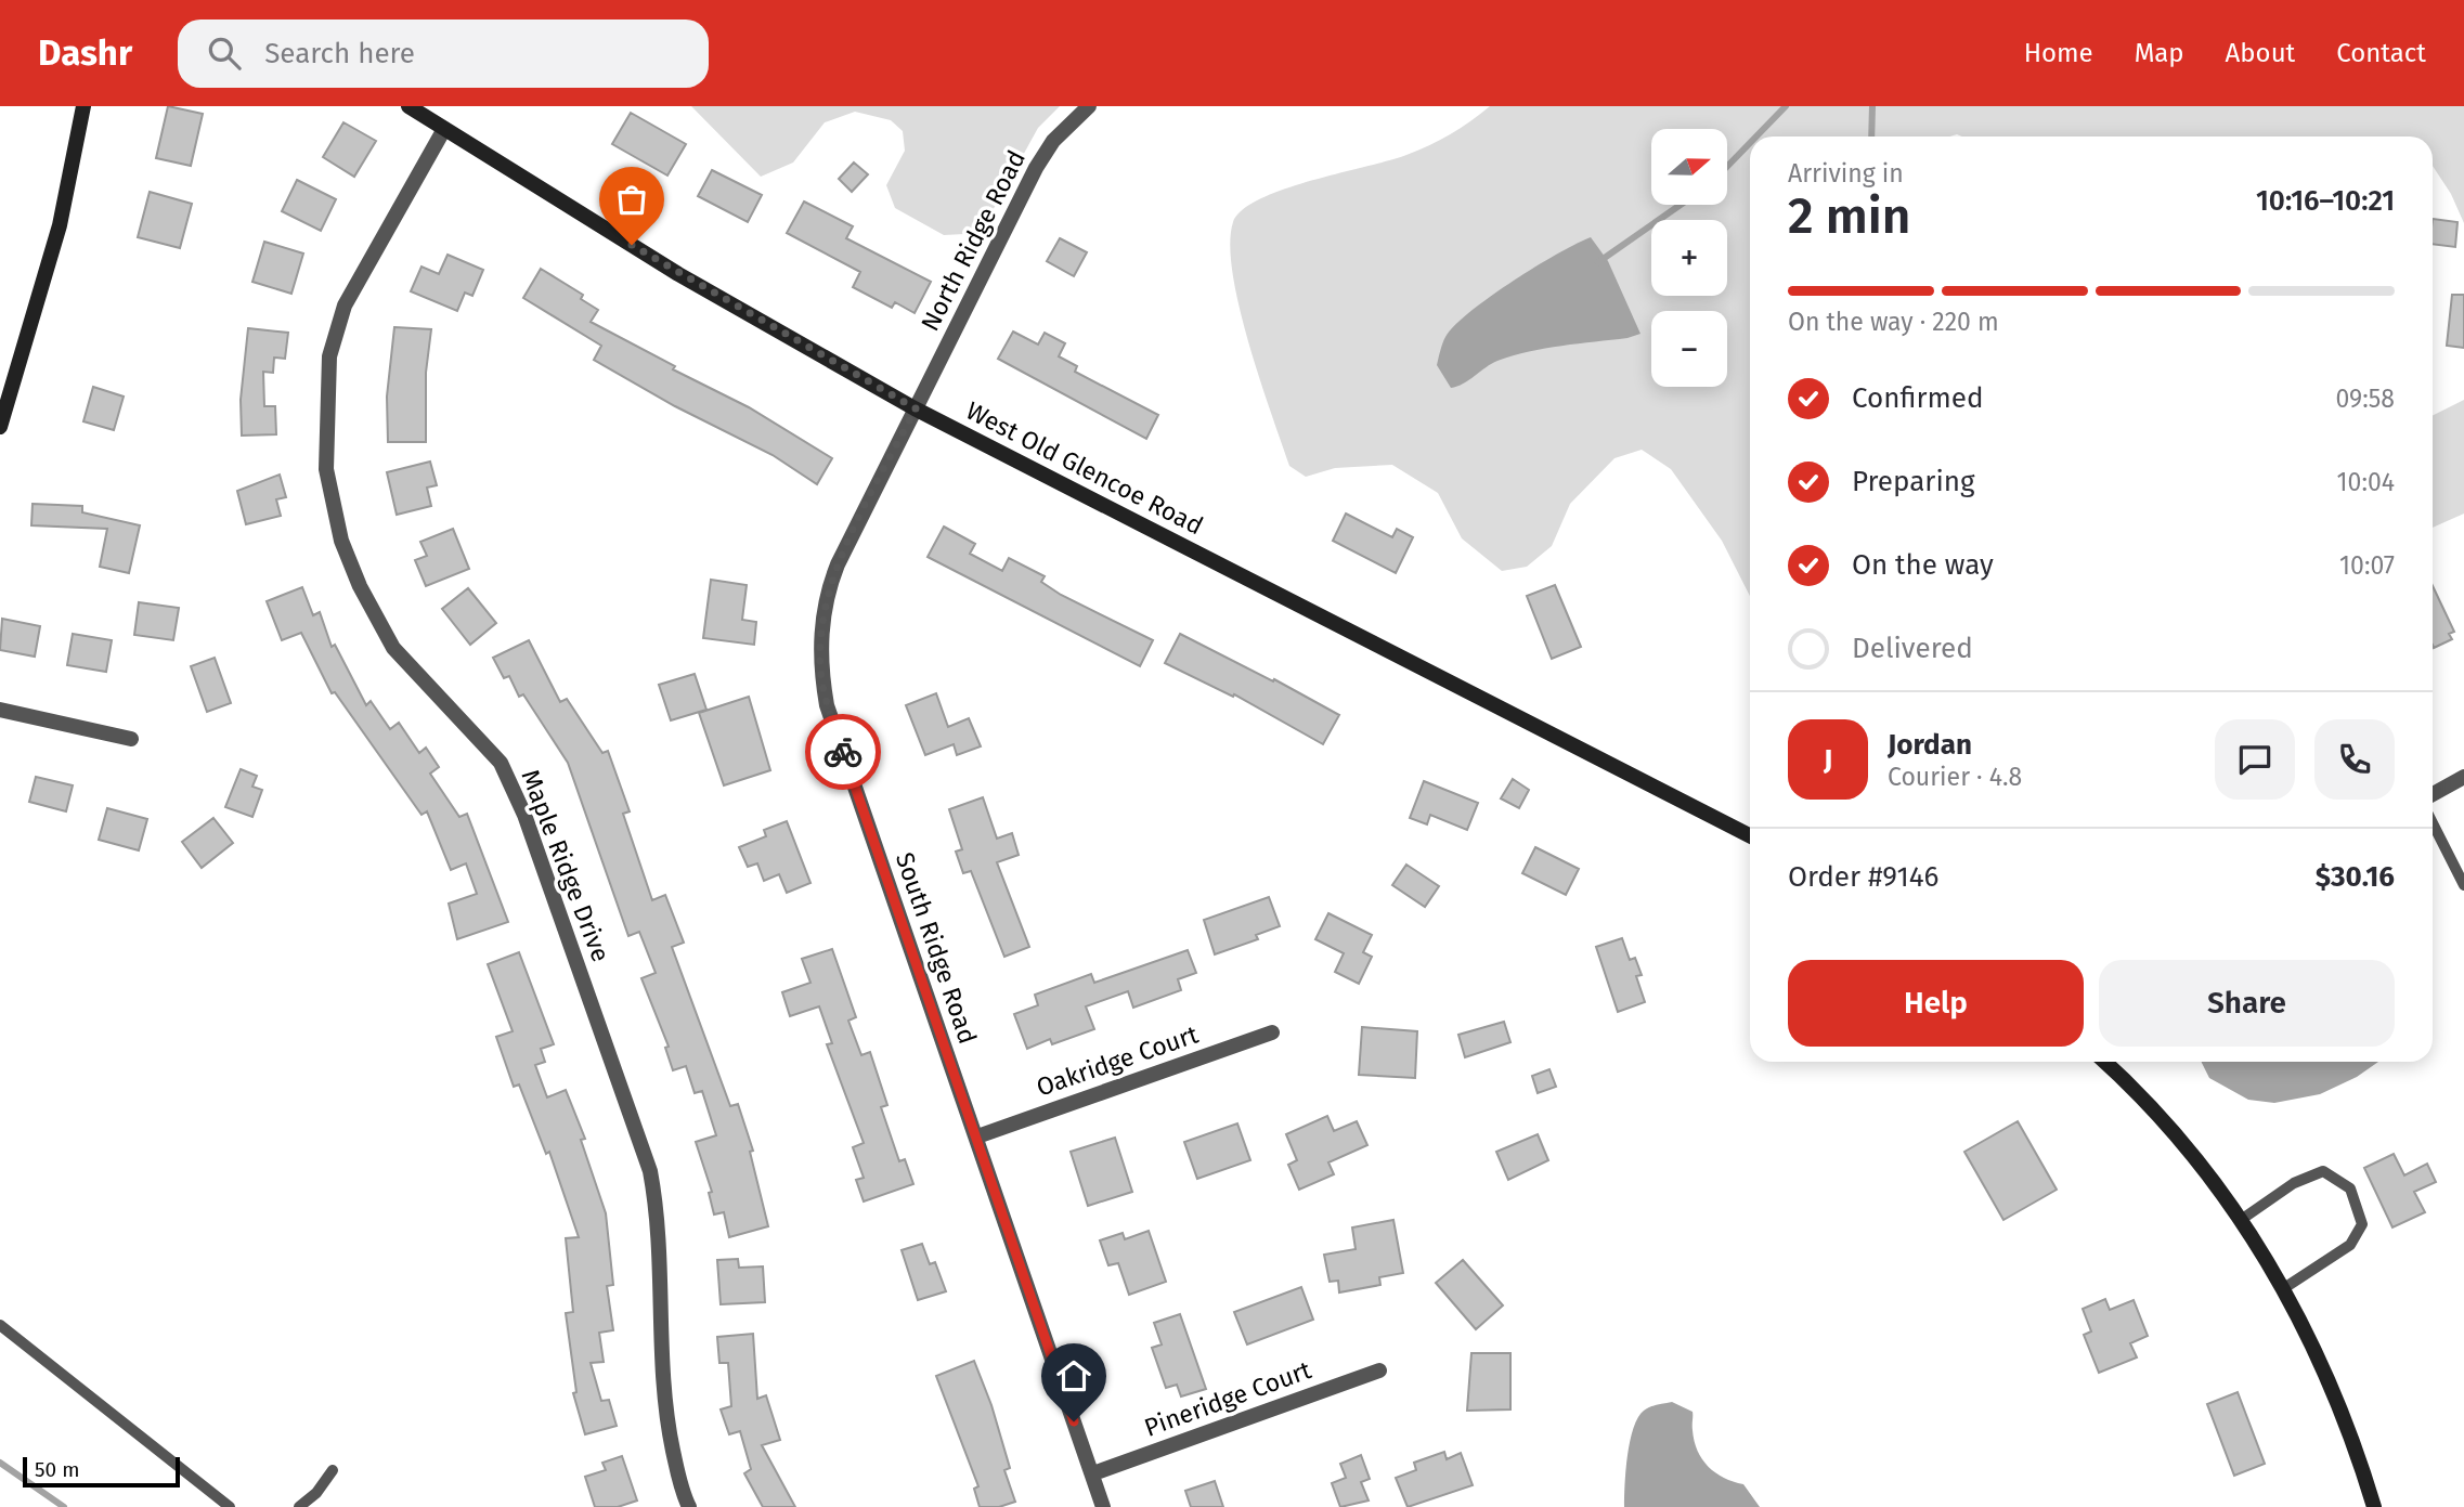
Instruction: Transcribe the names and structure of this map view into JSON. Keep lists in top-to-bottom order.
{
  "streets": {
    "street": [
      "North Ridge Road",
      "West Old Glencoe Road",
      "Maple Ridge Drive",
      "South Ridge Road",
      "Oakridge Court",
      "Pineridge Court"
    ]
  },
  "crossings": [
    ["North Ridge Road", "West Old Glencoe Road"],
    ["North Ridge Road", "South Ridge Road"],
    ["West Old Glencoe Road", "Maple Ridge Drive"],
    ["West Old Glencoe Road", "South Ridge Road"],
    ["South Ridge Road", "Oakridge Court"],
    ["South Ridge Road", "Pineridge Court"]
  ],
  "scale_bar": "50 m",
  "north": "right",
  "page": {
    "header": "Dashr",
    "search": "Search here",
    "nav": [
      "Home",
      "Map",
      "About",
      "Contact"
    ],
    "map_buttons": ["+", "−"],
    "heading": ["2 min", "Arriving in", "10:16–10:21"],
    "panel": [
      "Jordan",
      "Courier · 4.8",
      "Order #9146",
      "$30.16"
    ],
    "bar": "On the way · 220 m",
    "list": [
      ["Confirmed", "09:58"],
      ["Preparing", "10:04"],
      ["On the way", "10:07"],
      "Delivered"
    ],
    "round": "J",
    "buttons": ["Help", "Share"],
    "scale": "50 m"
  }
}
